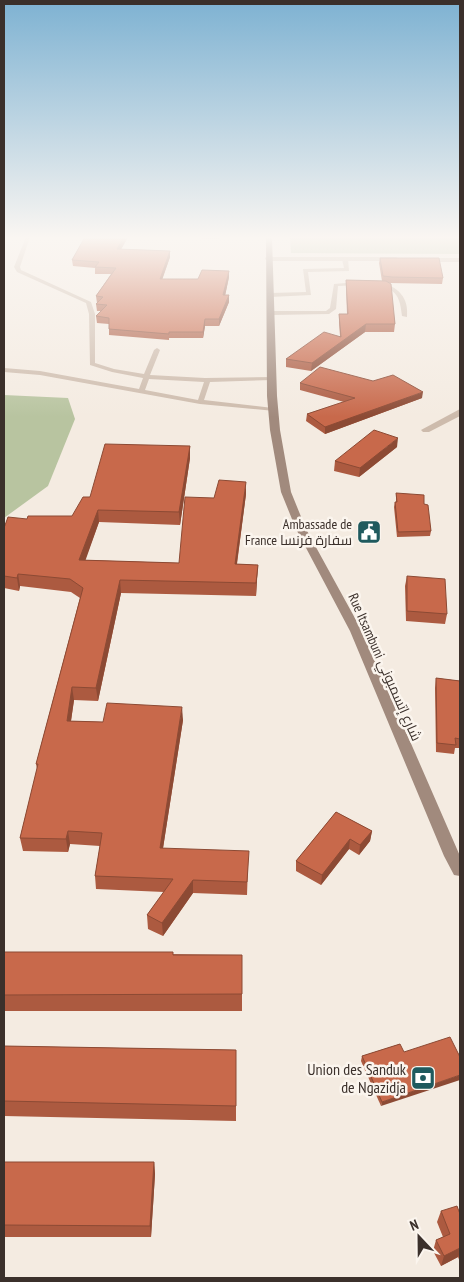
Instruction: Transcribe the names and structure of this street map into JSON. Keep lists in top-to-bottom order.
{
  "streets": {
    "main road": ["Rue Itsambuni شارع إتسمبوني"]
  },
  "places": {
    "public building": ["Ambassade de France سفارة فرنسا"],
    "bank": ["Union des Sanduk de Ngazidja"]
  },
  "north": "top"
}
